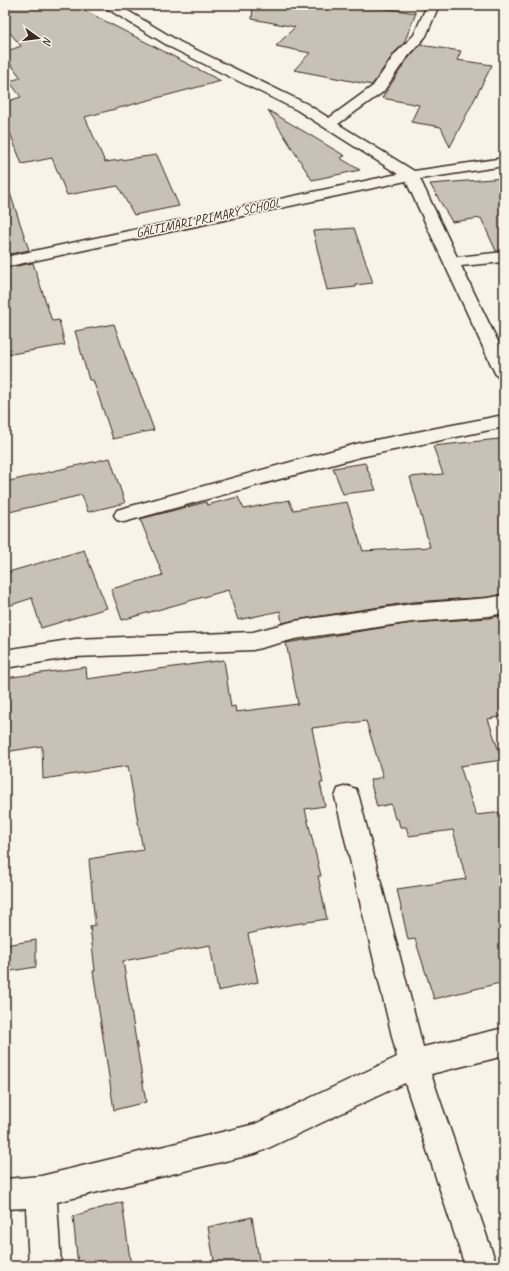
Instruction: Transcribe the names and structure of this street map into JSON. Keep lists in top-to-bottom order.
{
  "streets": {
    "street": ["GALTIMARI PRIMARY SCHOOL"]
  },
  "north": "right"
}
